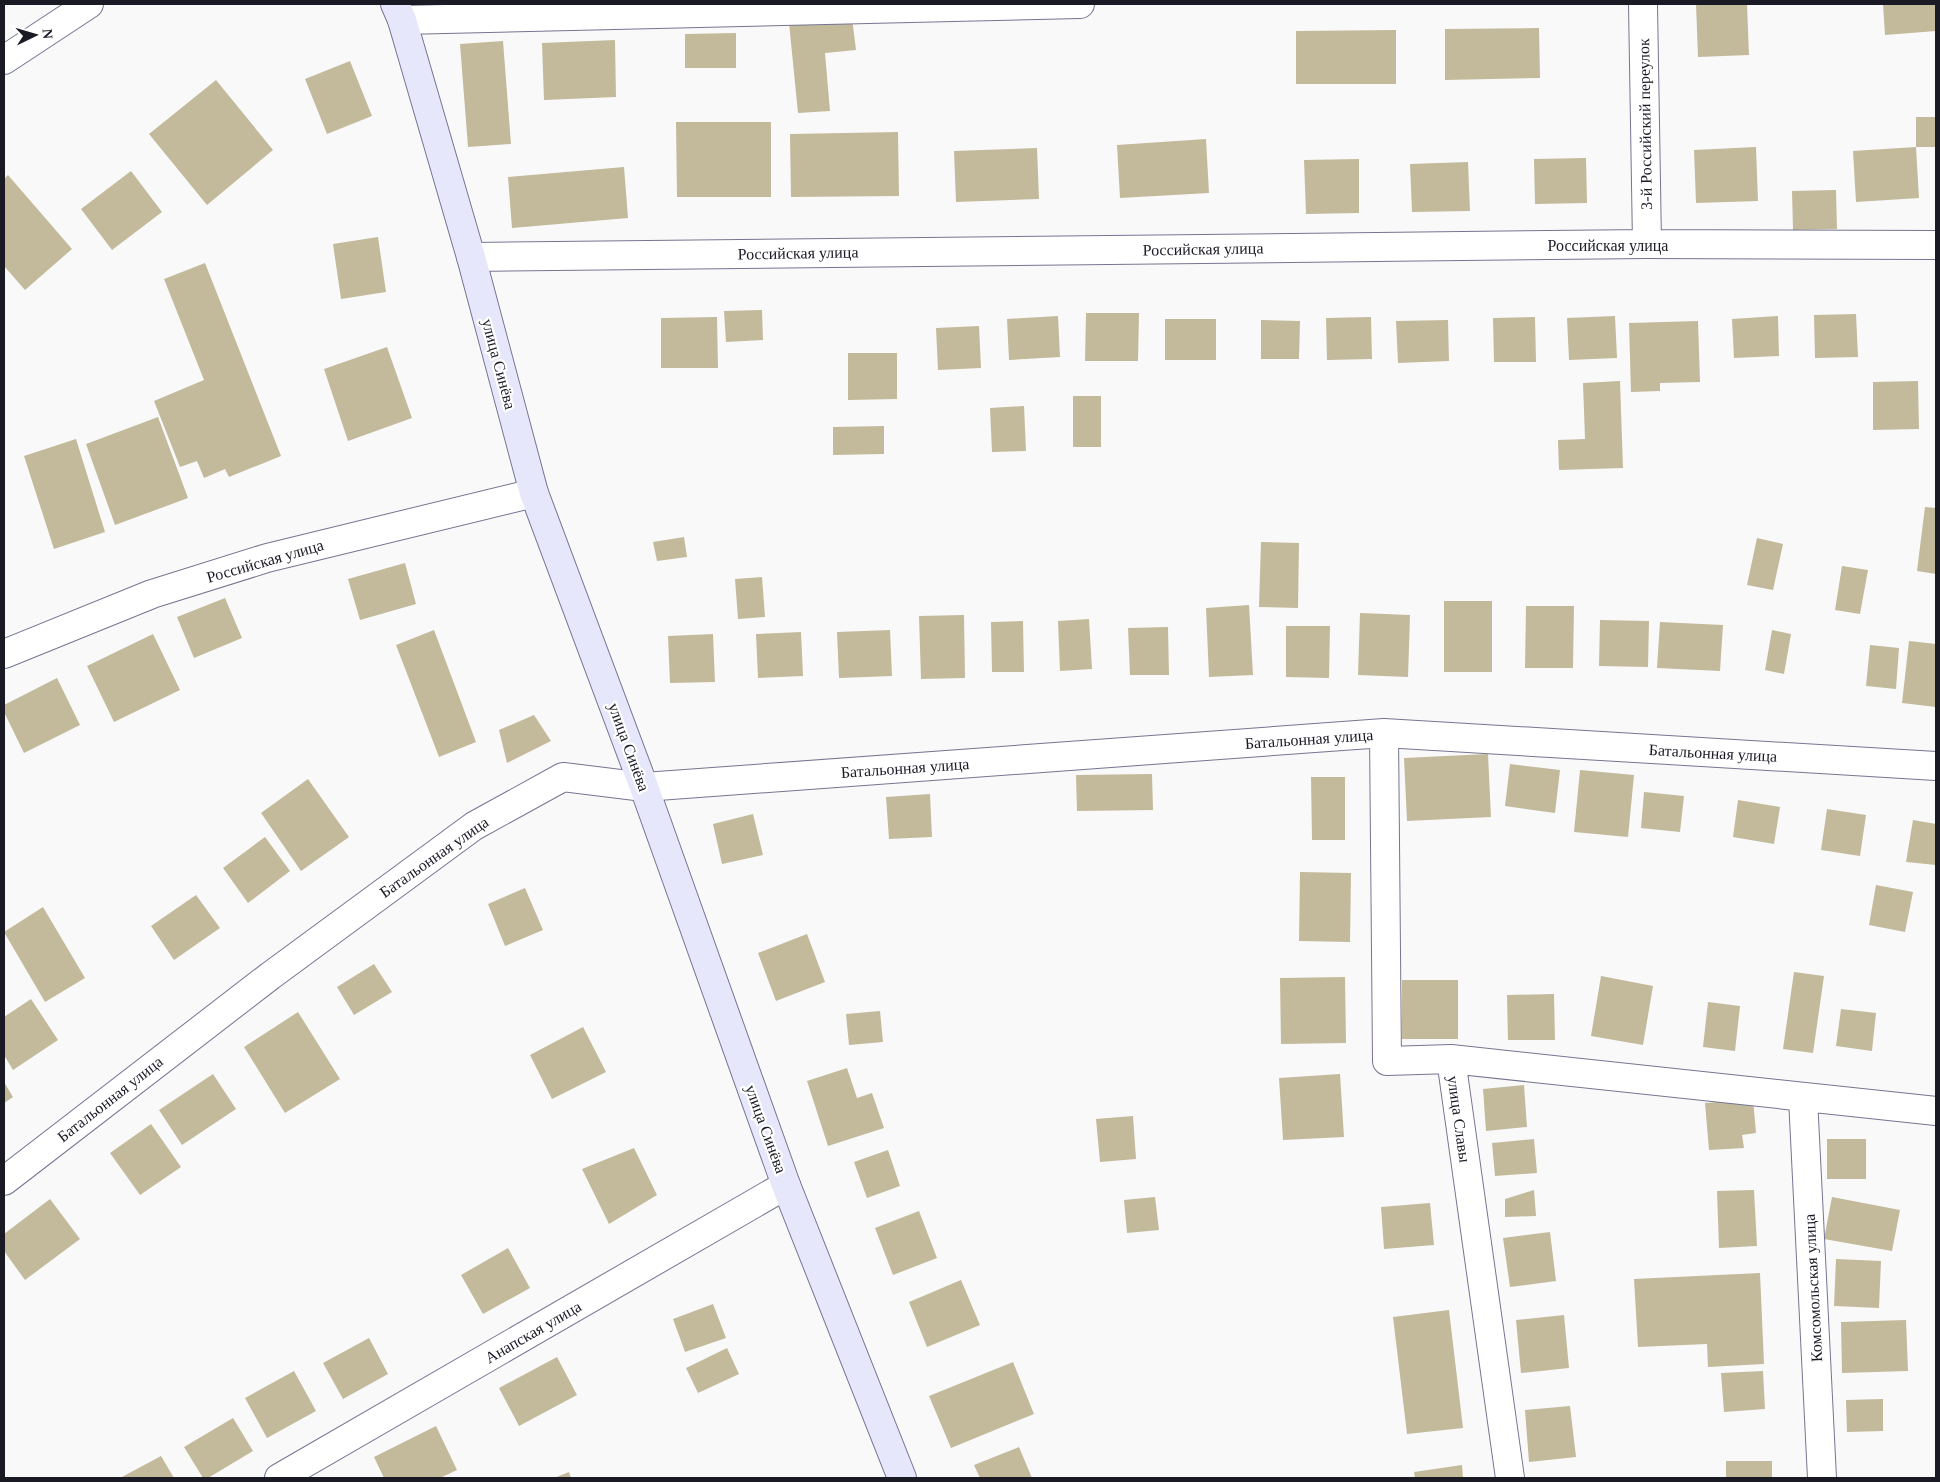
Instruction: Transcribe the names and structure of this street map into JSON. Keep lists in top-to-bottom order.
{
  "streets": {
    "main road": ["улица Синёва"],
    "street": [
      "3-й Российский переулок",
      "Российская улица",
      "Батальонная улица",
      "улица Славы",
      "Комсомольская улица",
      "Анапская улица"
    ]
  },
  "crossings": [
    ["3-й Российский переулок", "Российская улица"],
    ["Российская улица", "улица Синёва"],
    ["улица Синёва", "Батальонная улица"],
    ["улица Синёва", "Анапская улица"],
    ["Батальонная улица", "улица Славы"]
  ],
  "north": "right"
}
